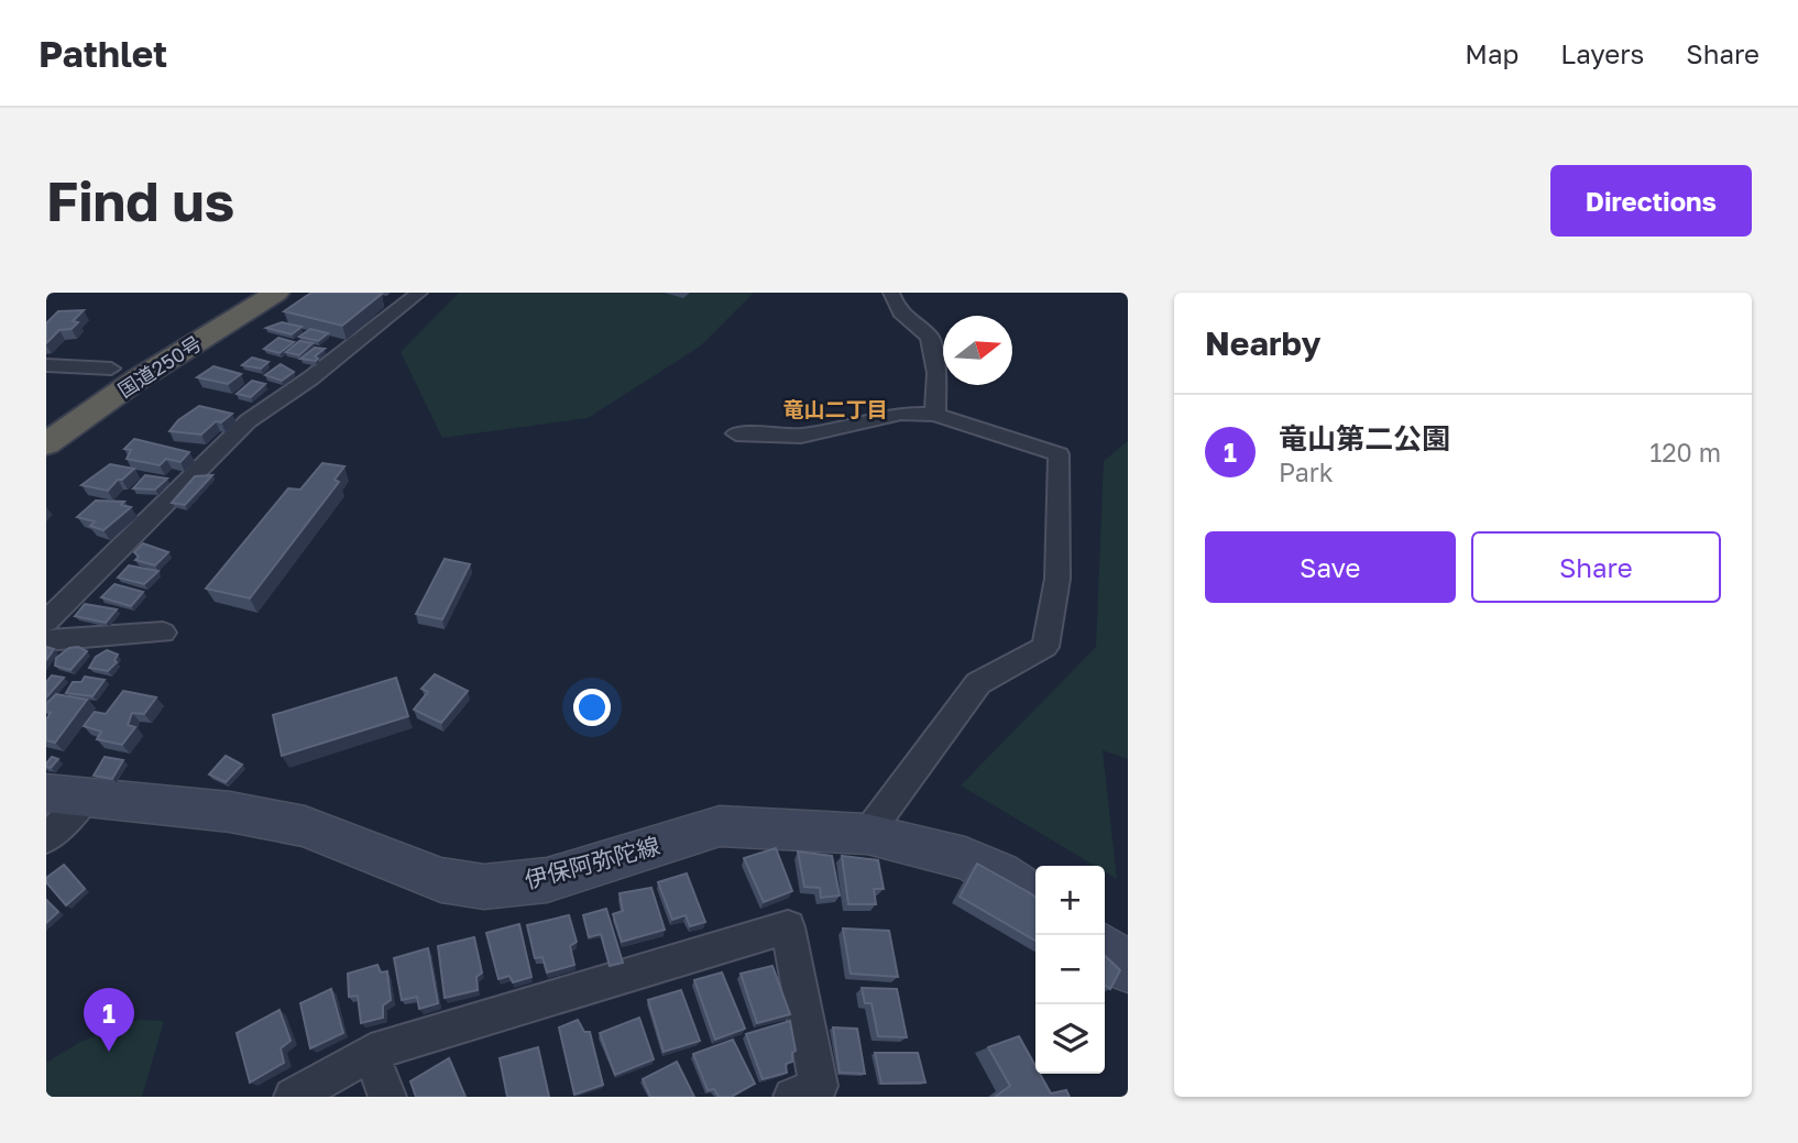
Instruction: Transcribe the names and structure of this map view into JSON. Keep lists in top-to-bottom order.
{
  "streets": {
    "highway": ["国道250号"],
    "main road": ["伊保阿弥陀線"]
  },
  "districts": ["竜山二丁目"],
  "north": "right",
  "page": {
    "header": "Pathlet",
    "nav": ["Map", "Layers", "Share"],
    "buttons": [
      "Directions",
      ["Save", "Share"]
    ],
    "title": "Find us",
    "heading": "Nearby",
    "list": [
      {
        "mark": "1",
        "name": "竜山第二公園",
        "note": "Park",
        "value": "120 m"
      }
    ],
    "map_buttons": ["+", "−"],
    "pins": "1"
  }
}
